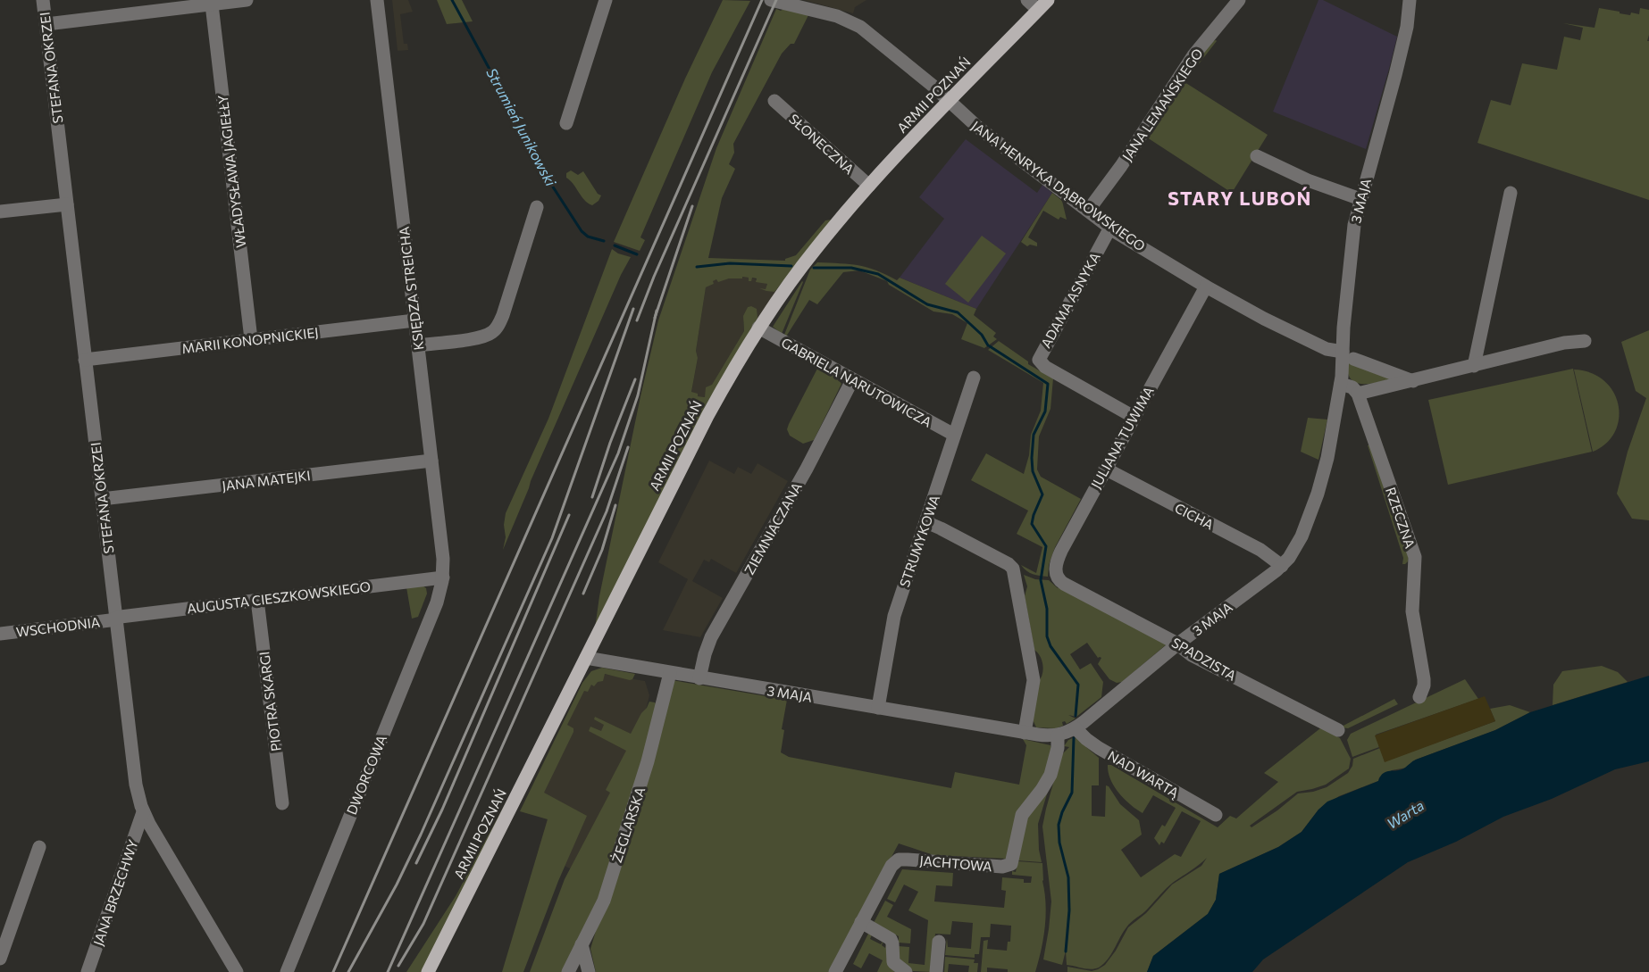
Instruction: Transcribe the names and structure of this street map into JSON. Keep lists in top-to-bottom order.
{
  "streets": {
    "main road": ["ARMII POZNAŃ"],
    "street": [
      "STEFANA OKRZEI",
      "JANA LEMAŃSKIEGO",
      "SŁONECZNA",
      "WŁADYSŁAWA JAGIEŁŁY",
      "JANA HENRYKA DĄBROWSKIEGO",
      "3 MAJA",
      "KSIĘDZA STREICHA",
      "ADAMA ASNYKA",
      "MARII KONOPNICKIEJ",
      "GABRIELA NARUTOWICZA",
      "JULIANA TUWIMA",
      "JANA MATEJKI",
      "CICHA",
      "RZECZNA",
      "ZIEMNIACZANA",
      "STRUMYKOWA",
      "AUGUSTA CIESZKOWSKIEGO",
      "WSCHODNIA",
      "SPADZISTA",
      "PIOTRA SKARGI",
      "NAD WARTĄ",
      "DWORCOWA",
      "ŻEGLARSKA",
      "JACHTOWA",
      "JANA BRZECHWY"
    ]
  },
  "crossings": [
    ["STEFANA OKRZEI", "MARII KONOPNICKIEJ"],
    ["STEFANA OKRZEI", "JANA MATEJKI"],
    ["STEFANA OKRZEI", "AUGUSTA CIESZKOWSKIEGO"],
    ["STEFANA OKRZEI", "WSCHODNIA"],
    ["STEFANA OKRZEI", "JANA BRZECHWY"],
    ["ARMII POZNAŃ", "SŁONECZNA"],
    ["ARMII POZNAŃ", "JANA HENRYKA DĄBROWSKIEGO"],
    ["ARMII POZNAŃ", "3 MAJA"],
    ["ARMII POZNAŃ", "GABRIELA NARUTOWICZA"],
    ["JANA LEMAŃSKIEGO", "JANA HENRYKA DĄBROWSKIEGO"],
    ["WŁADYSŁAWA JAGIEŁŁY", "MARII KONOPNICKIEJ"],
    ["JANA HENRYKA DĄBROWSKIEGO", "3 MAJA"],
    ["JANA HENRYKA DĄBROWSKIEGO", "ADAMA ASNYKA"],
    ["JANA HENRYKA DĄBROWSKIEGO", "JULIANA TUWIMA"],
    ["3 MAJA", "CICHA"],
    ["3 MAJA", "ZIEMNIACZANA"],
    ["3 MAJA", "STRUMYKOWA"],
    ["3 MAJA", "SPADZISTA"],
    ["3 MAJA", "NAD WARTĄ"],
    ["3 MAJA", "ŻEGLARSKA"],
    ["3 MAJA", "JACHTOWA"],
    ["KSIĘDZA STREICHA", "MARII KONOPNICKIEJ"],
    ["KSIĘDZA STREICHA", "JANA MATEJKI"],
    ["KSIĘDZA STREICHA", "AUGUSTA CIESZKOWSKIEGO"],
    ["KSIĘDZA STREICHA", "DWORCOWA"],
    ["ADAMA ASNYKA", "JULIANA TUWIMA"],
    ["GABRIELA NARUTOWICZA", "ZIEMNIACZANA"],
    ["GABRIELA NARUTOWICZA", "STRUMYKOWA"],
    ["JULIANA TUWIMA", "CICHA"],
    ["JULIANA TUWIMA", "SPADZISTA"],
    ["AUGUSTA CIESZKOWSKIEGO", "WSCHODNIA"],
    ["AUGUSTA CIESZKOWSKIEGO", "PIOTRA SKARGI"],
    ["AUGUSTA CIESZKOWSKIEGO", "DWORCOWA"]
  ],
  "districts": ["STARY LUBOŃ"],
  "water": ["Strumień Junikowski", "Warta"]
}
